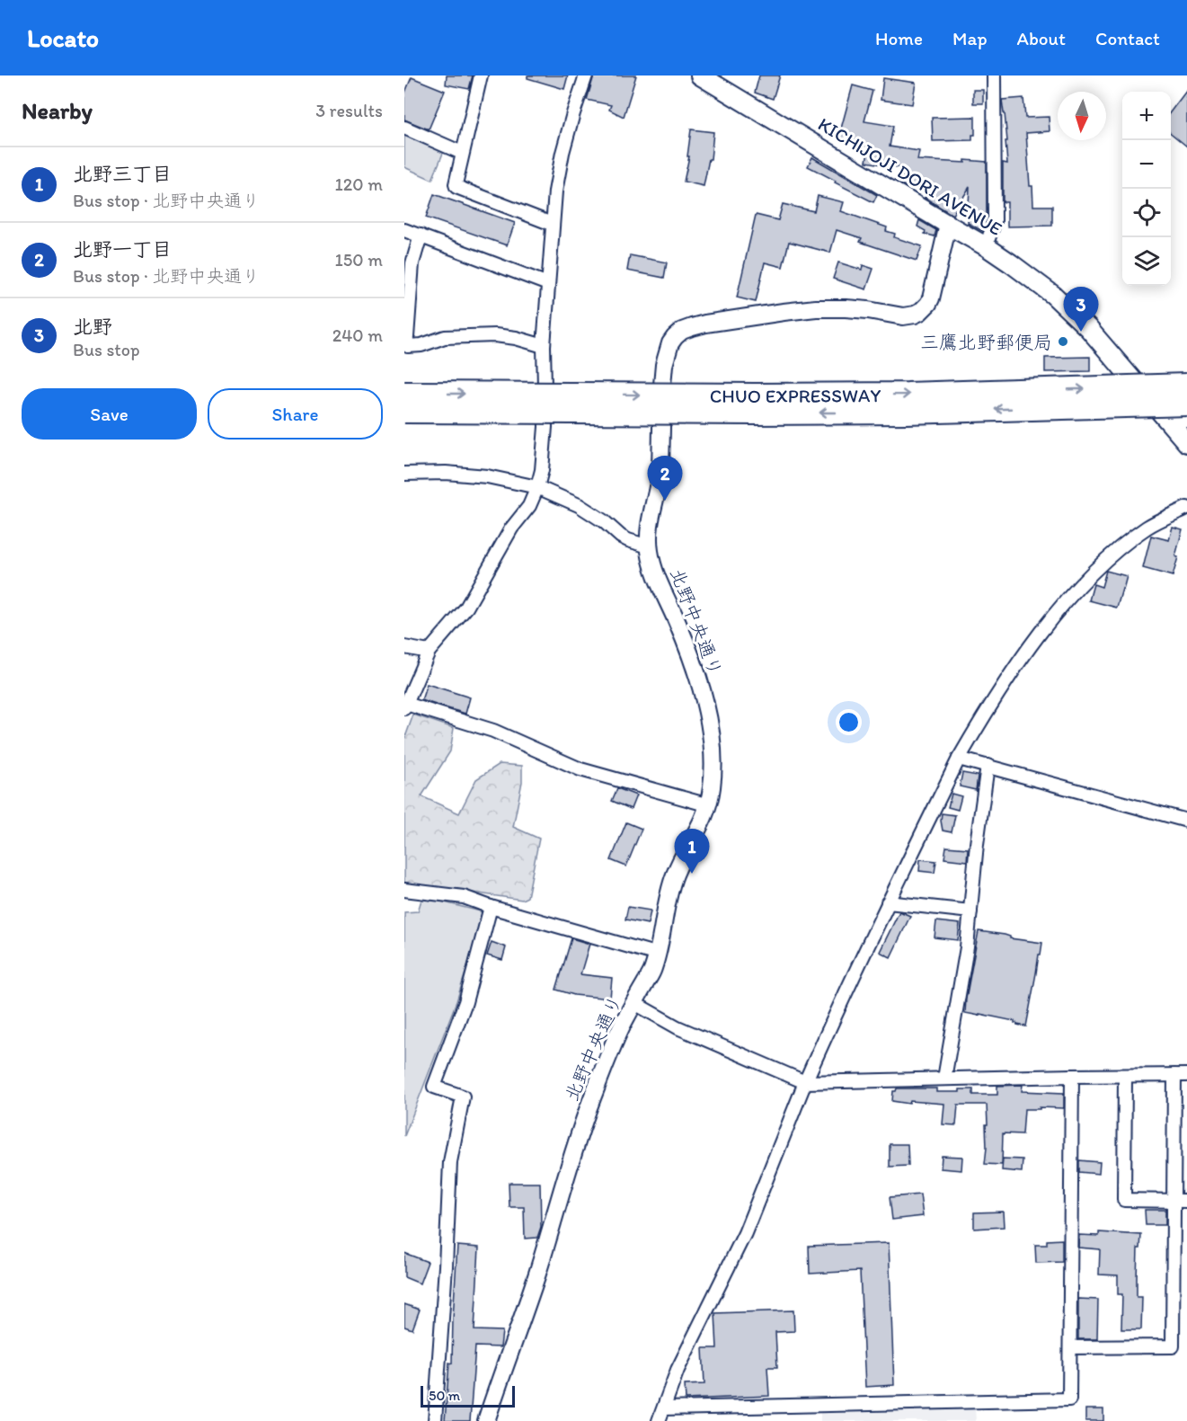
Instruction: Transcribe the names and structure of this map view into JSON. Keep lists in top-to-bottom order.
{
  "streets": {
    "highway": ["CHUO EXPRESSWAY"],
    "main road": ["KICHIJOJI DORI AVENUE"],
    "street": ["北野中央通り"]
  },
  "crossings": [
    ["KICHIJOJI DORI AVENUE", "北野中央通り"]
  ],
  "places": ["三鷹北野郵便局"],
  "scale_bar": "50 m",
  "north": "bottom",
  "page": {
    "header": "Locato",
    "nav": [
      "Home",
      "Map",
      "About",
      "Contact"
    ],
    "heading": ["Nearby", "3 results"],
    "map_buttons": ["+", "−"],
    "list": [
      {
        "mark": "1",
        "name": "北野三丁目",
        "note": "Bus stop · 北野中央通り",
        "value": "120 m"
      },
      {
        "mark": "2",
        "name": "北野一丁目",
        "note": "Bus stop · 北野中央通り",
        "value": "150 m"
      },
      {
        "mark": "3",
        "name": "北野",
        "note": "Bus stop",
        "value": "240 m"
      }
    ],
    "pins": ["3", "2", "1"],
    "buttons": ["Save", "Share"],
    "scale": "50 m"
  }
}
